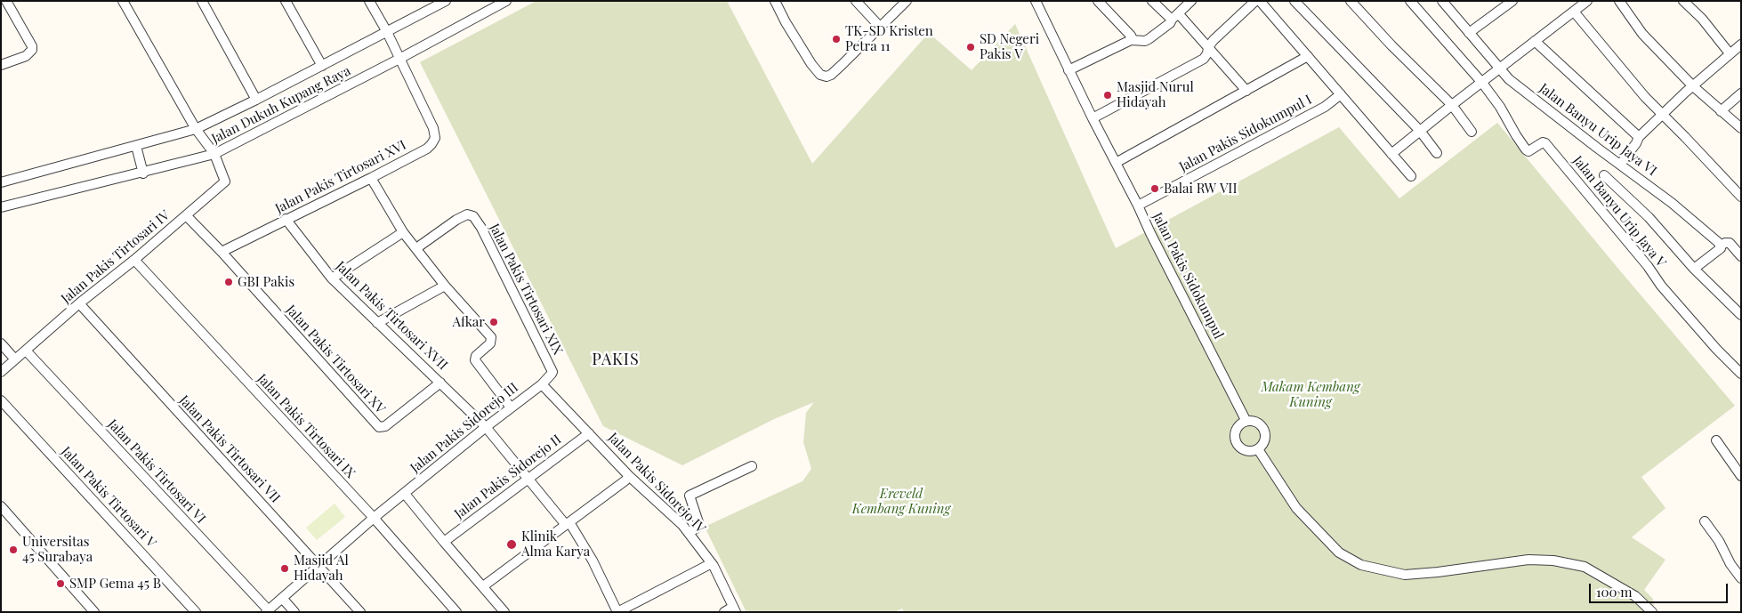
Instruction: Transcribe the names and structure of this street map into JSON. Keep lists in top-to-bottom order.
{
  "streets": {
    "street": [
      "Jalan Dukuh Kupang Raya",
      "Jalan Banyu Urip Jaya VI",
      "Jalan Pakis Sidokumpul I",
      "Jalan Pakis Tirtosari XVI",
      "Jalan Banyu Urip Jaya V",
      "Jalan Pakis Tirtosari IV",
      "Jalan Pakis Sidokumpul",
      "Jalan Pakis Tirtosari XIX",
      "Jalan Pakis Tirtosari XVII",
      "Jalan Pakis Tirtosari XV",
      "Jalan Pakis Tirtosari IX",
      "Jalan Pakis Sidorejo III",
      "Jalan Pakis Tirtosari VII",
      "Jalan Pakis Tirtosari VI",
      "Jalan Pakis Sidorejo II",
      "Jalan Pakis Sidorejo IV",
      "Jalan Pakis Tirtosari V"
    ]
  },
  "crossings": [
    ["Jalan Dukuh Kupang Raya", "Jalan Pakis Tirtosari XVI"],
    ["Jalan Dukuh Kupang Raya", "Jalan Pakis Tirtosari IV"],
    ["Jalan Pakis Sidokumpul I", "Jalan Pakis Sidokumpul"],
    ["Jalan Pakis Tirtosari XVI", "Jalan Pakis Tirtosari XVII"],
    ["Jalan Pakis Tirtosari XVI", "Jalan Pakis Tirtosari XV"],
    ["Jalan Pakis Tirtosari IV", "Jalan Pakis Tirtosari IX"],
    ["Jalan Pakis Tirtosari IV", "Jalan Pakis Tirtosari VII"],
    ["Jalan Pakis Tirtosari IV", "Jalan Pakis Tirtosari VI"],
    ["Jalan Pakis Tirtosari XIX", "Jalan Pakis Sidorejo III"],
    ["Jalan Pakis Tirtosari XIX", "Jalan Pakis Sidorejo IV"],
    ["Jalan Pakis Tirtosari XVII", "Jalan Pakis Tirtosari XV"],
    ["Jalan Pakis Tirtosari XVII", "Jalan Pakis Sidorejo III"],
    ["Jalan Pakis Tirtosari XVII", "Jalan Pakis Sidorejo II"],
    ["Jalan Pakis Tirtosari XVII", "Jalan Pakis Sidorejo IV"],
    ["Jalan Pakis Tirtosari IX", "Jalan Pakis Sidorejo III"],
    ["Jalan Pakis Sidorejo III", "Jalan Pakis Tirtosari VII"],
    ["Jalan Pakis Sidorejo III", "Jalan Pakis Tirtosari VI"],
    ["Jalan Pakis Sidorejo III", "Jalan Pakis Sidorejo IV"],
    ["Jalan Pakis Sidorejo II", "Jalan Pakis Sidorejo IV"]
  ],
  "districts": ["PAKIS"],
  "parks": ["Makam Kembang Kuning", "Ereveld Kembang Kuning"],
  "places": [
    "TK-SD Kristen Petra 11",
    "SD Negeri Pakis V",
    "Masjid Nurul Hidayah",
    "Balai RW VII",
    "GBI Pakis",
    "Afkar",
    "Klinik Alma Karya",
    "Universitas 45 Surabaya",
    "Masjid Al Hidayah",
    "SMP Gema 45 B"
  ],
  "scale_bar": "100 m"
}
